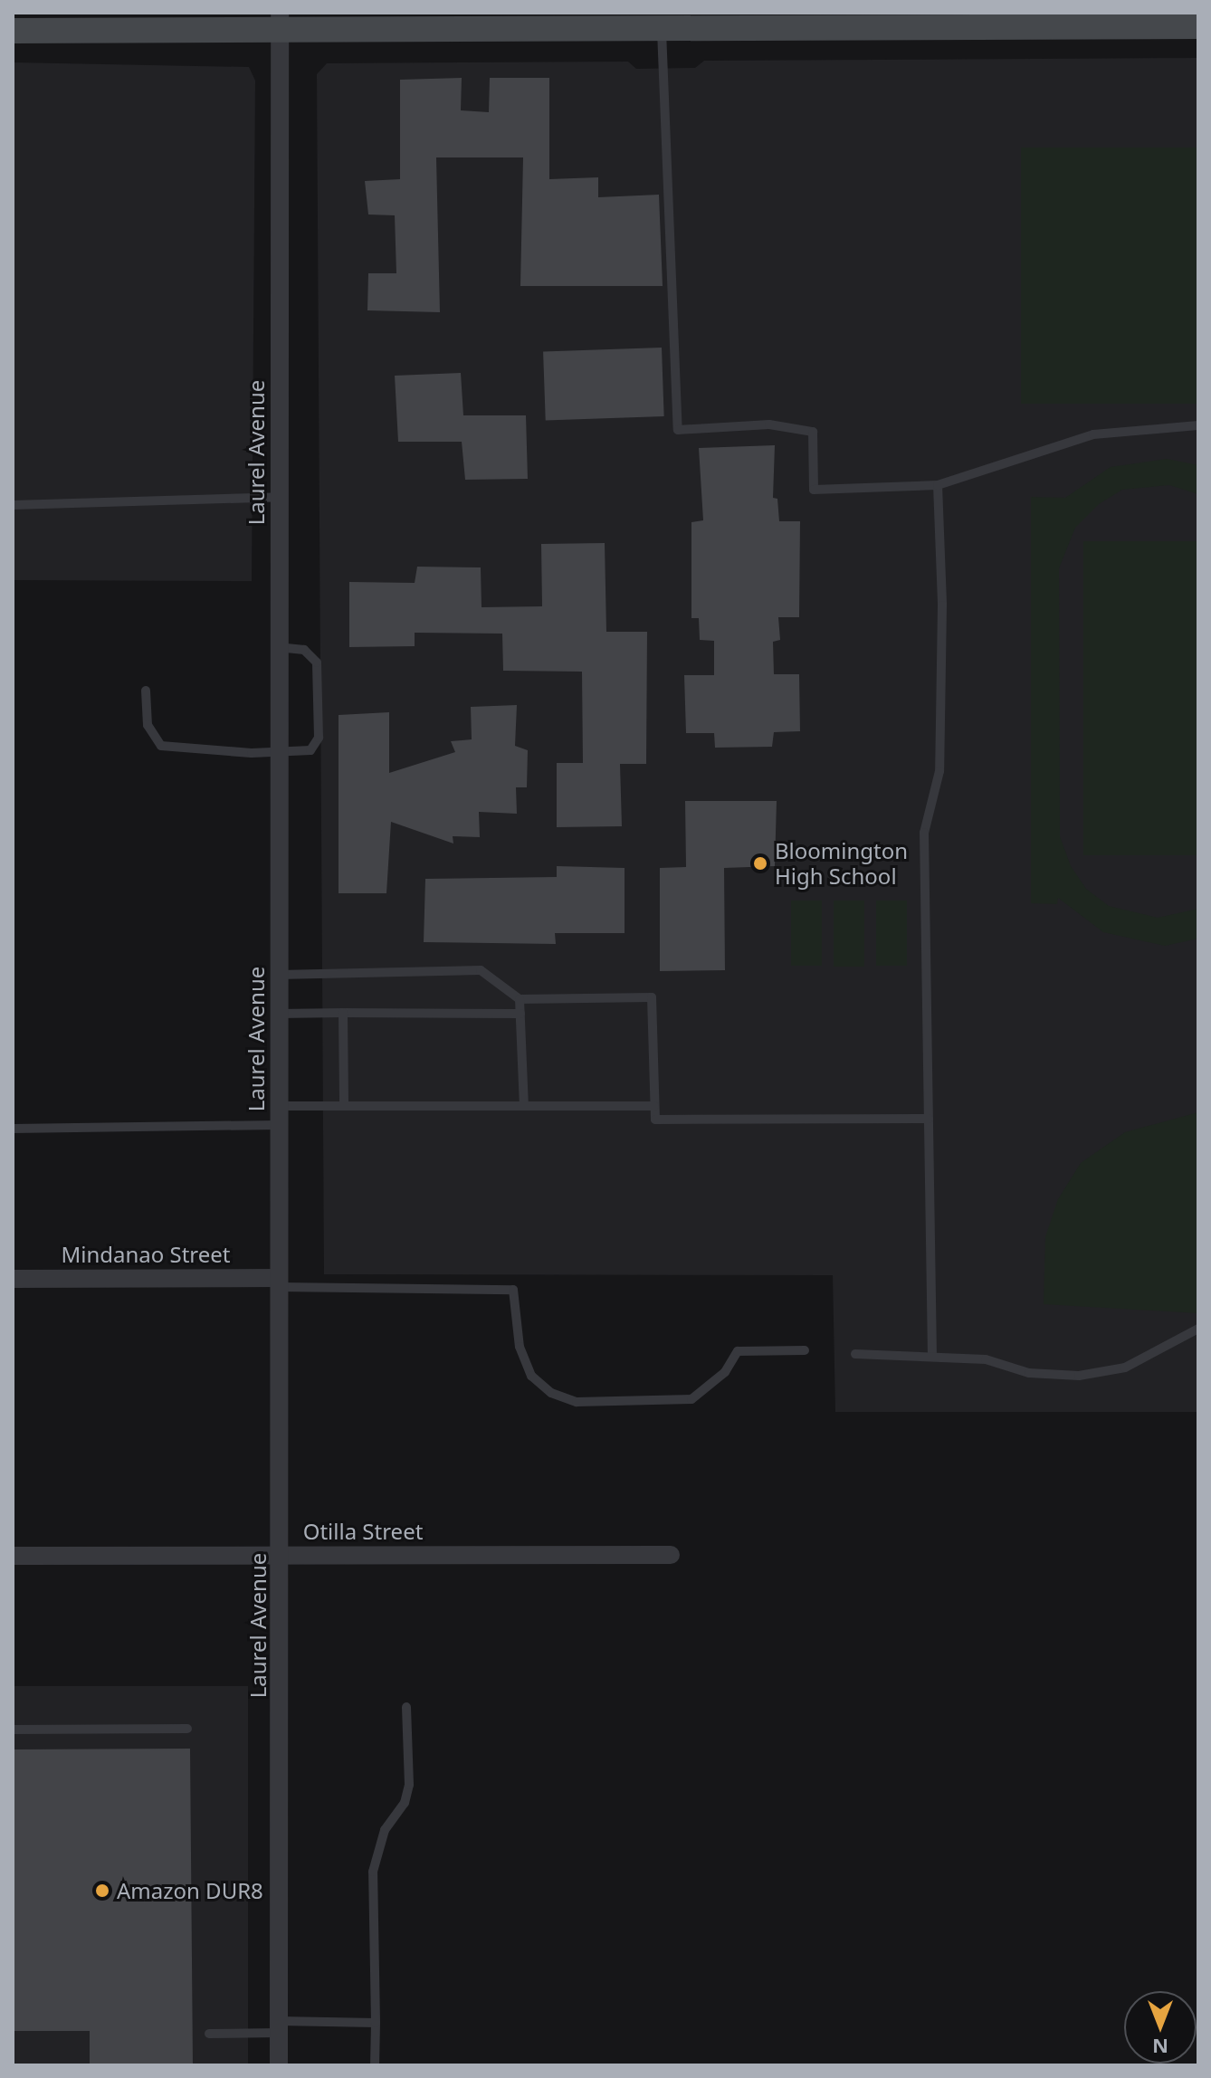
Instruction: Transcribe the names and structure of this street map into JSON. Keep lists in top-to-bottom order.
{
  "streets": {
    "street": ["Laurel Avenue", "Mindanao Street", "Otilla Street"]
  },
  "crossings": [
    ["Laurel Avenue", "Mindanao Street"],
    ["Laurel Avenue", "Otilla Street"]
  ],
  "places": ["Bloomington High School", "Amazon DUR8"],
  "north": "bottom"
}
